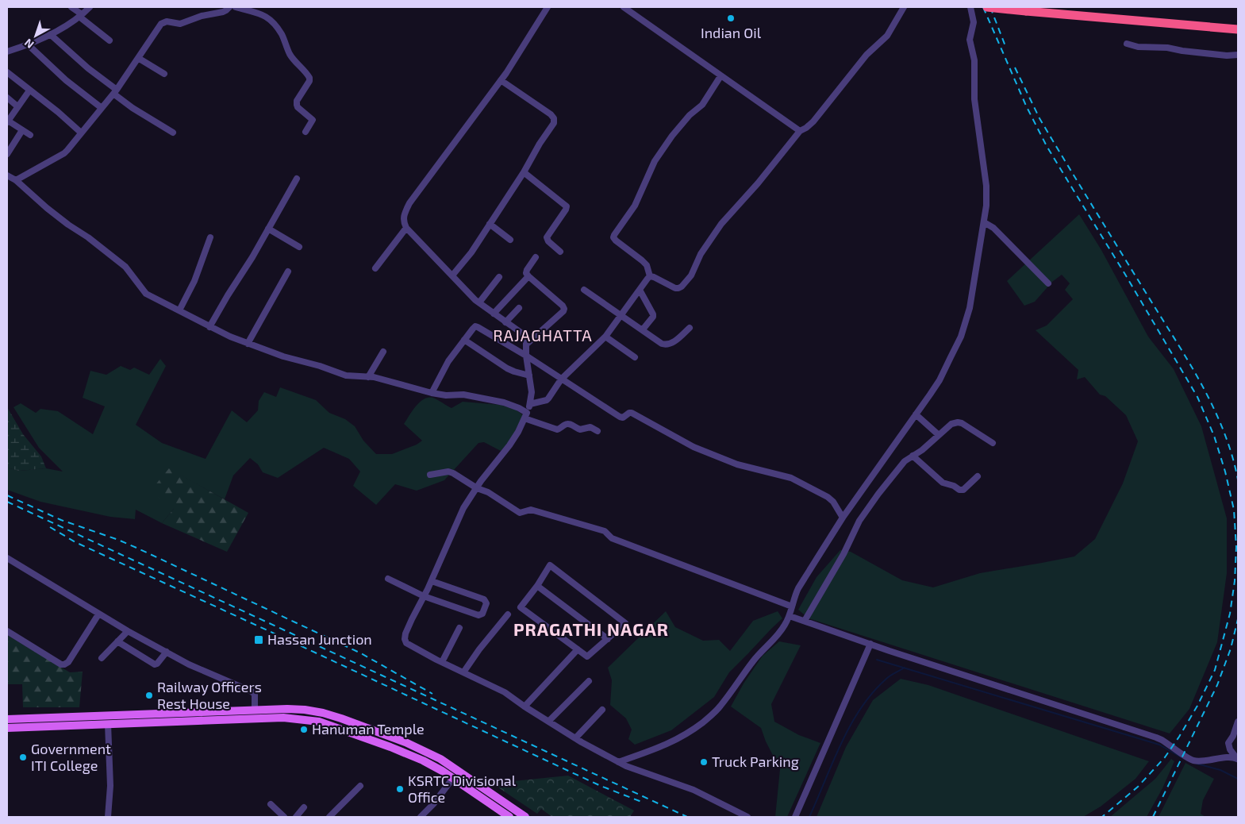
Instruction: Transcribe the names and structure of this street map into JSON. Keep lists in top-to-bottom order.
{
  "districts": ["RAJAGHATTA", "PRAGATHI NAGAR"],
  "places": {
    "other": [
      "Indian Oil",
      "Railway Officers Rest House",
      "Hanuman Temple",
      "Government ITI College",
      "Truck Parking",
      "KSRTC Divisional Office"
    ],
    "transit": ["Hassan Junction"]
  },
  "north": "bottom left"
}
